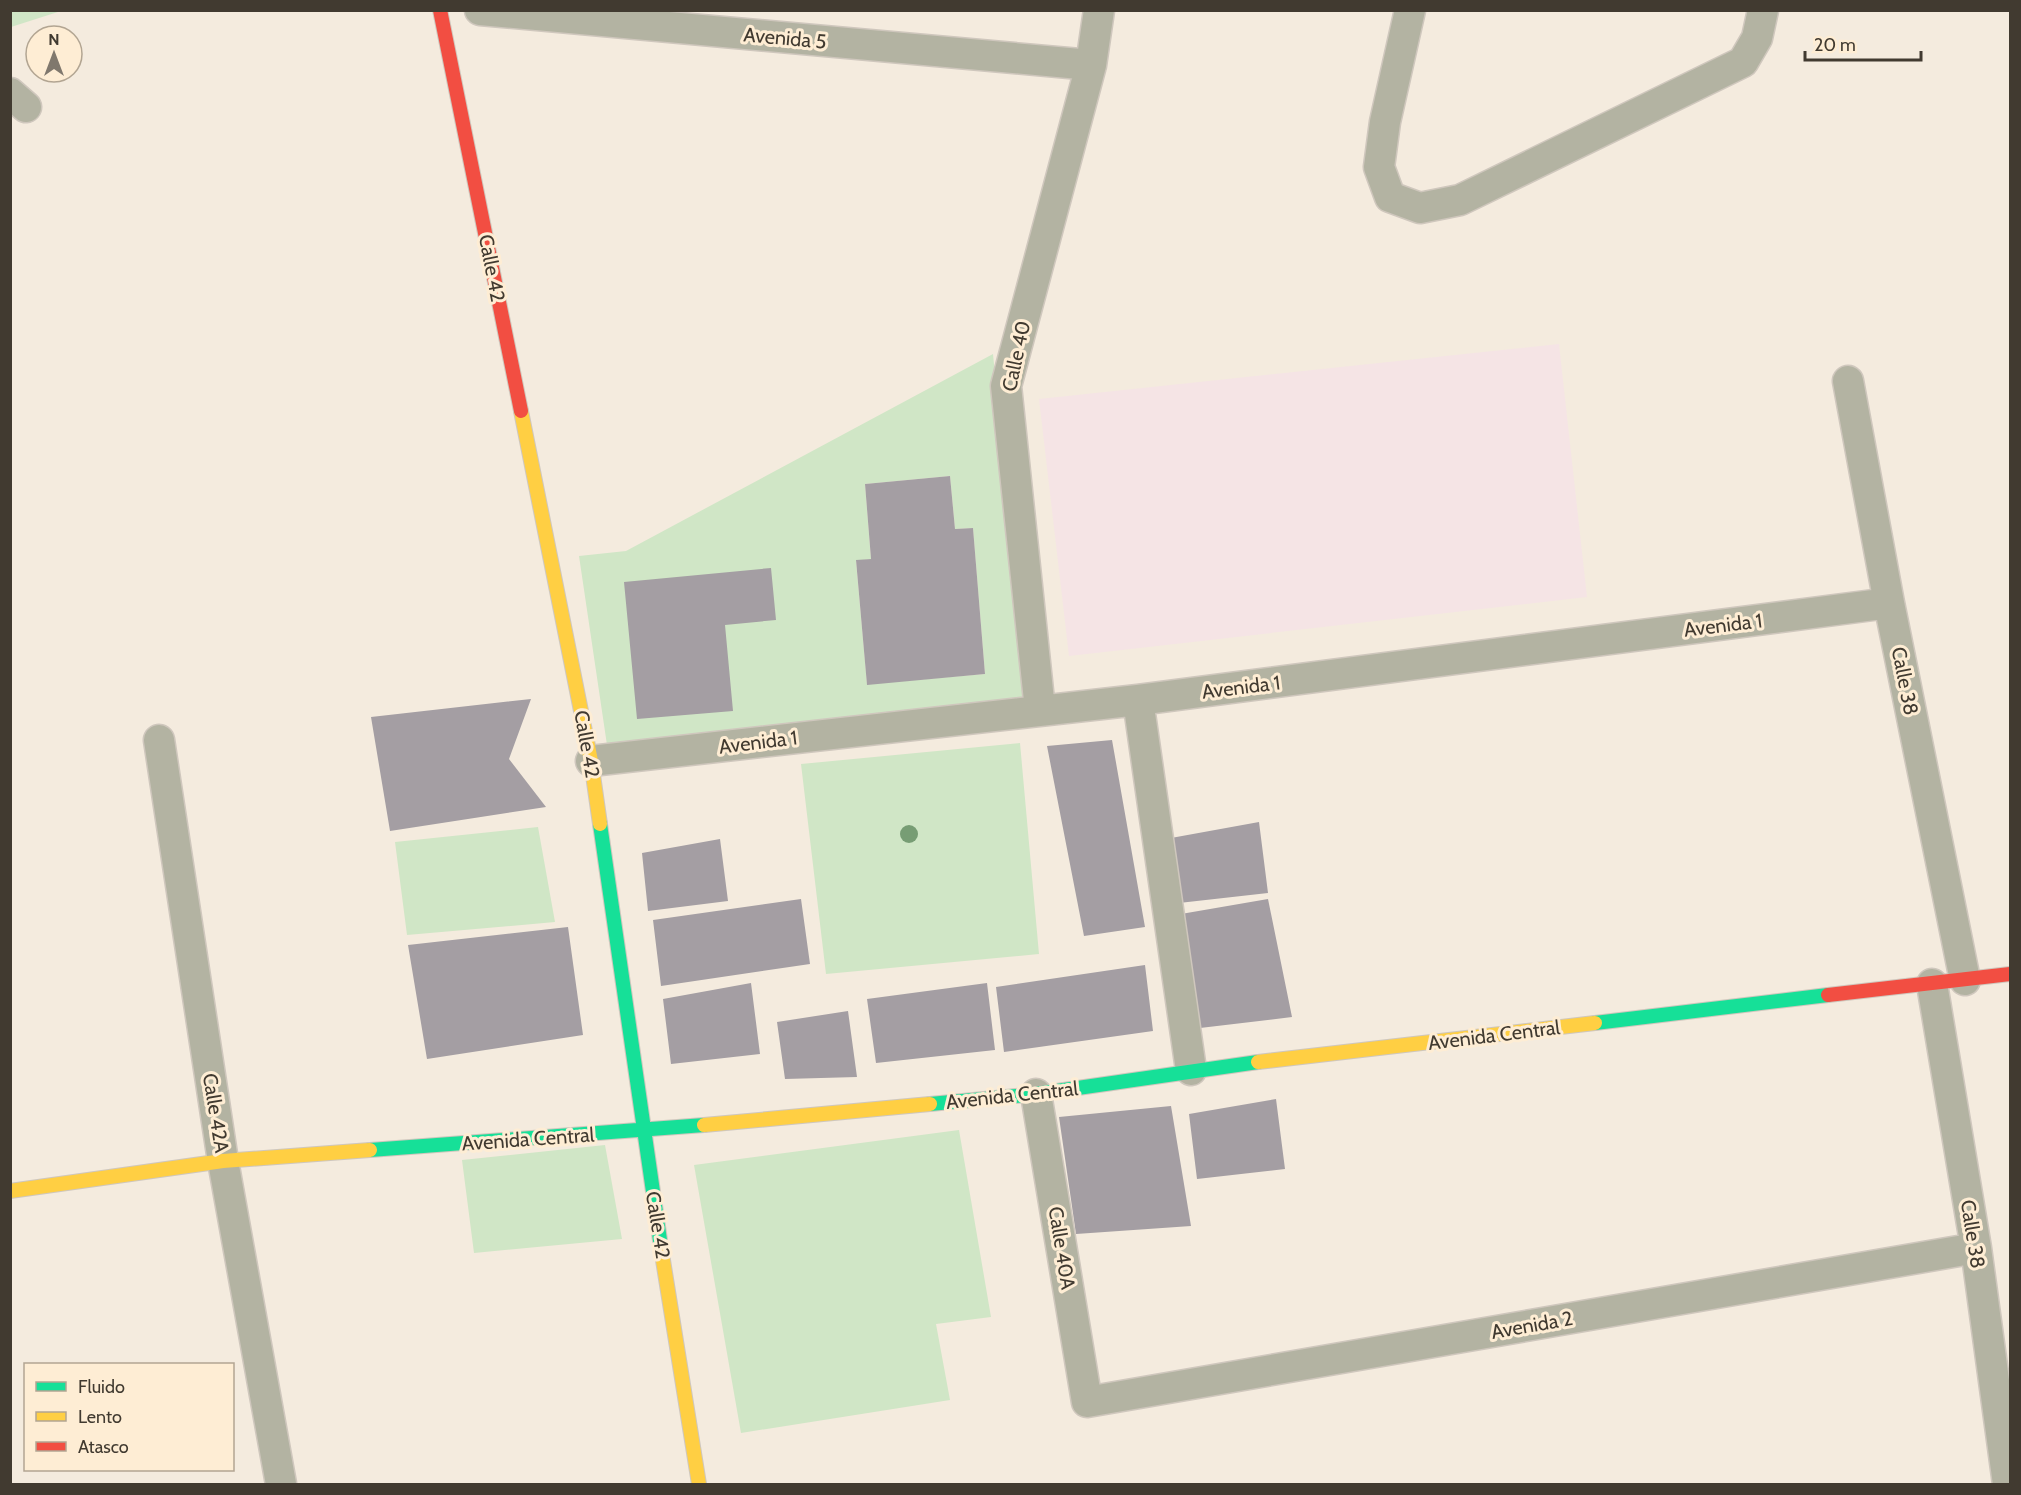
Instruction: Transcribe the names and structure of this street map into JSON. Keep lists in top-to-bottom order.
{
  "streets": {
    "street": [
      "Avenida 5",
      "Calle 42",
      "Calle 40",
      "Avenida 1",
      "Calle 38",
      "Avenida Central",
      "Calle 42A",
      "Calle 40A",
      "Avenida 2"
    ]
  },
  "crossings": [
    ["Avenida 5", "Calle 40"],
    ["Calle 42", "Avenida 1"],
    ["Calle 42", "Avenida Central"],
    ["Calle 40", "Avenida 1"],
    ["Avenida 1", "Calle 38"],
    ["Calle 38", "Avenida Central"],
    ["Calle 38", "Avenida 2"],
    ["Avenida Central", "Calle 42A"],
    ["Avenida Central", "Calle 40A"],
    ["Calle 40A", "Avenida 2"]
  ],
  "legend": ["Fluido", "Lento", "Atasco"],
  "scale_bar": "20 m",
  "north": "top"
}
